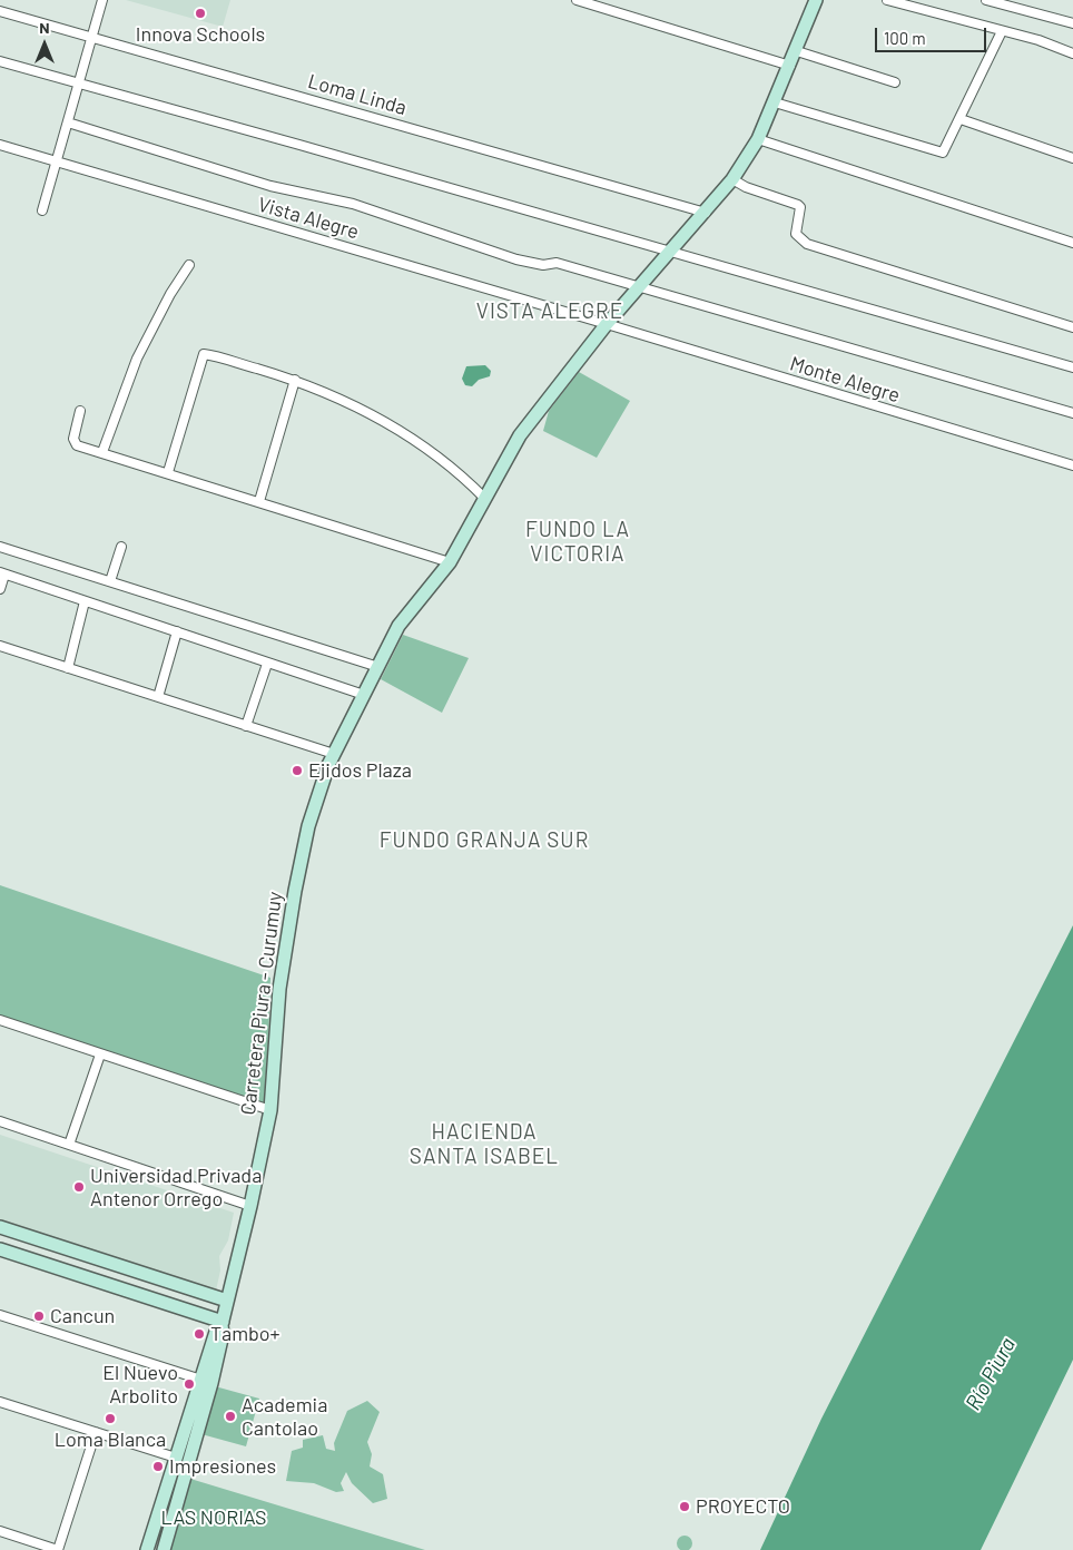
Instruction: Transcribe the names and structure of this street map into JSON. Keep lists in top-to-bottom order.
{
  "streets": {
    "main road": ["Carretera Piura - Curumuy"],
    "street": ["Loma Linda", "Vista Alegre", "Monte Alegre"]
  },
  "crossings": [
    ["Loma Linda", "Carretera Piura - Curumuy"],
    ["Vista Alegre", "Monte Alegre"],
    ["Vista Alegre", "Carretera Piura - Curumuy"],
    ["Monte Alegre", "Carretera Piura - Curumuy"]
  ],
  "districts": [
    "VISTA ALEGRE",
    "FUNDO LA VICTORIA",
    "FUNDO GRANJA SUR",
    "HACIENDA SANTA ISABEL"
  ],
  "water": ["Río Piura"],
  "parks": ["LAS NORIAS"],
  "places": [
    "Innova Schools",
    "Ejidos Plaza",
    "Universidad Privada Antenor Orrego",
    "Cancun",
    "Tambo+",
    "El Nuevo Arbolito",
    "Academia Cantolao",
    "Loma Blanca",
    "Impresiones",
    "PROYECTO"
  ],
  "scale_bar": "100 m",
  "north": "top"
}
